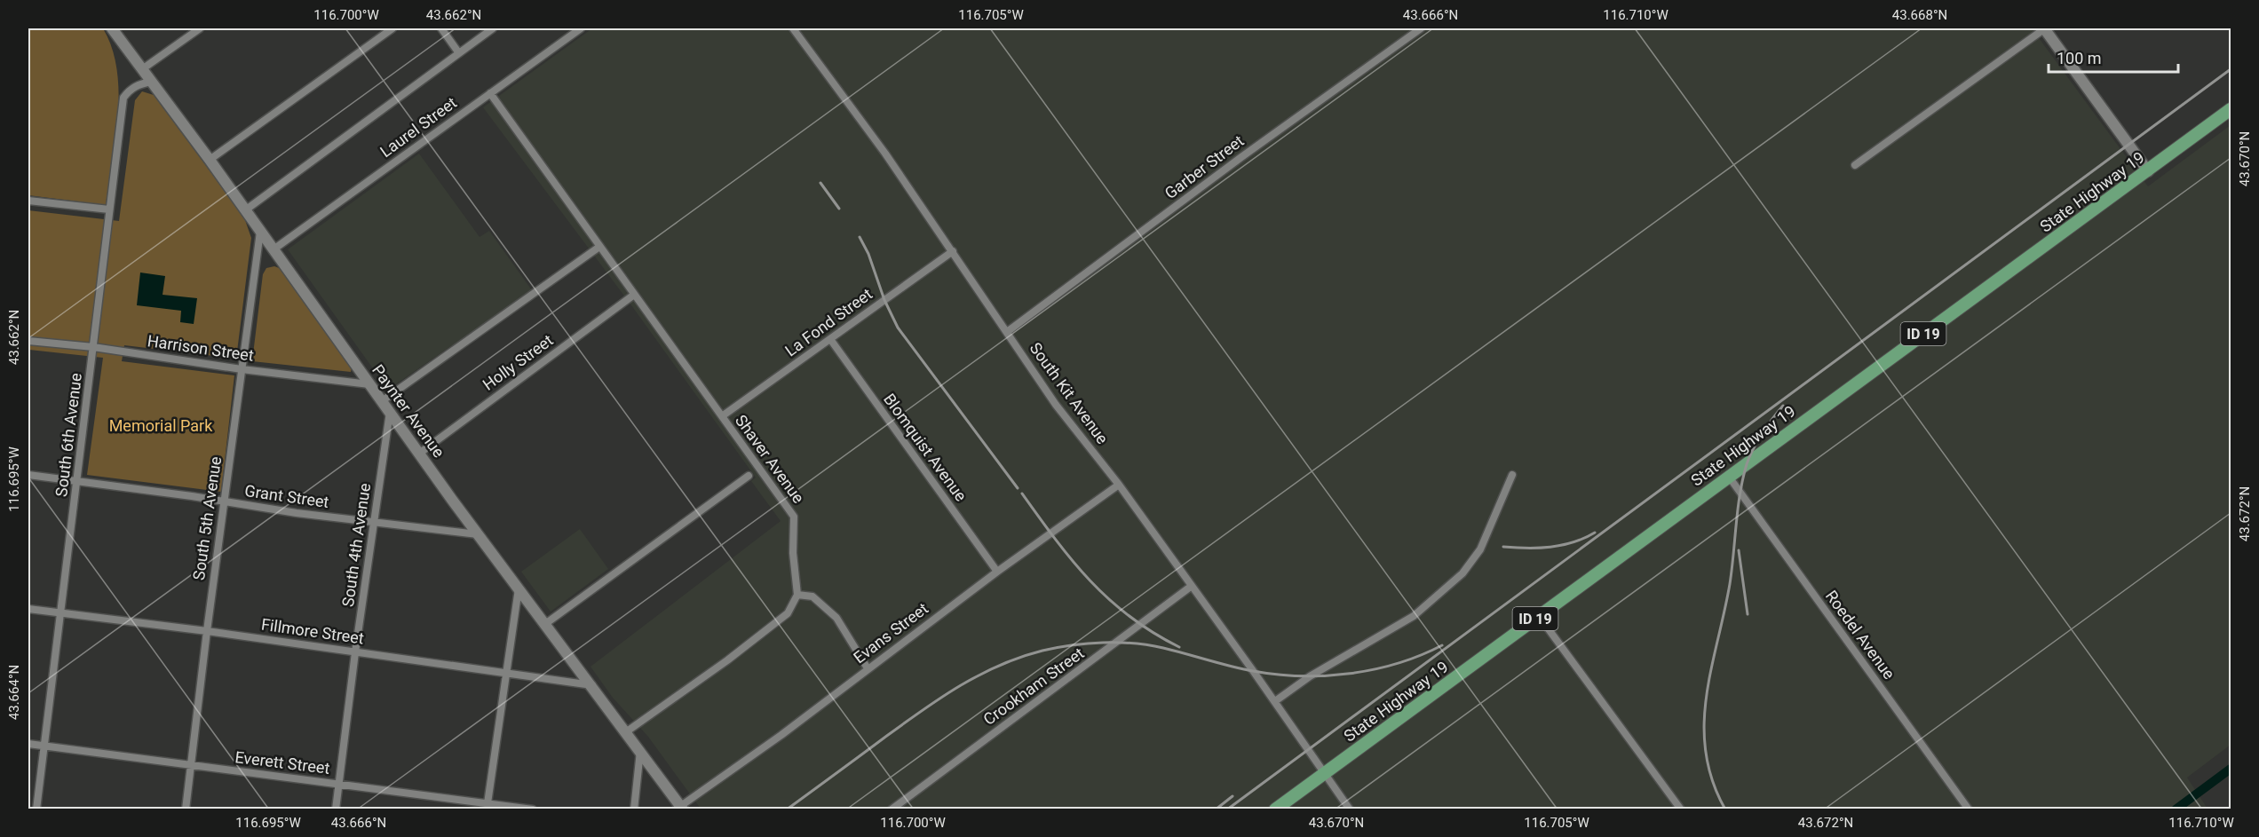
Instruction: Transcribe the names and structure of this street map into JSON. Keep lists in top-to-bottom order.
{
  "streets": {
    "main road": ["State Highway 19", "ID 19"],
    "street": [
      "Laurel Street",
      "Garber Street",
      "La Fond Street",
      "Harrison Street",
      "Holly Street",
      "South Kit Avenue",
      "Paynter Avenue",
      "South 6th Avenue",
      "Blomquist Avenue",
      "Shaver Avenue",
      "Grant Street",
      "South 5th Avenue",
      "South 4th Avenue",
      "Fillmore Street",
      "Evans Street",
      "Roedel Avenue",
      "Crookham Street",
      "Everett Street"
    ]
  },
  "crossings": [
    ["Laurel Street", "Paynter Avenue"],
    ["Laurel Street", "Shaver Avenue"],
    ["Garber Street", "South Kit Avenue"],
    ["State Highway 19", "South Kit Avenue"],
    ["State Highway 19", "Roedel Avenue"],
    ["La Fond Street", "South Kit Avenue"],
    ["La Fond Street", "Blomquist Avenue"],
    ["La Fond Street", "Shaver Avenue"],
    ["Harrison Street", "Paynter Avenue"],
    ["Harrison Street", "South 6th Avenue"],
    ["Harrison Street", "South 5th Avenue"],
    ["Holly Street", "Paynter Avenue"],
    ["Holly Street", "Shaver Avenue"],
    ["South Kit Avenue", "Evans Street"],
    ["South Kit Avenue", "Crookham Street"],
    ["Paynter Avenue", "South 6th Avenue"],
    ["Paynter Avenue", "Grant Street"],
    ["Paynter Avenue", "South 5th Avenue"],
    ["Paynter Avenue", "South 4th Avenue"],
    ["Paynter Avenue", "Fillmore Street"],
    ["Paynter Avenue", "Evans Street"],
    ["South 6th Avenue", "Grant Street"],
    ["South 6th Avenue", "Fillmore Street"],
    ["South 6th Avenue", "Everett Street"],
    ["Blomquist Avenue", "Evans Street"],
    ["Grant Street", "South 5th Avenue"],
    ["Grant Street", "South 4th Avenue"],
    ["South 5th Avenue", "Fillmore Street"],
    ["South 5th Avenue", "Everett Street"],
    ["South 4th Avenue", "Fillmore Street"],
    ["South 4th Avenue", "Everett Street"]
  ],
  "parks": ["Memorial Park"],
  "scale_bar": "100 m",
  "coordinates": [
    "116.700°W",
    "43.662°N",
    "116.705°W",
    "43.666°N",
    "116.710°W",
    "43.668°N",
    "43.670°N",
    "116.695°W",
    "43.672°N",
    "43.664°N"
  ]
}
